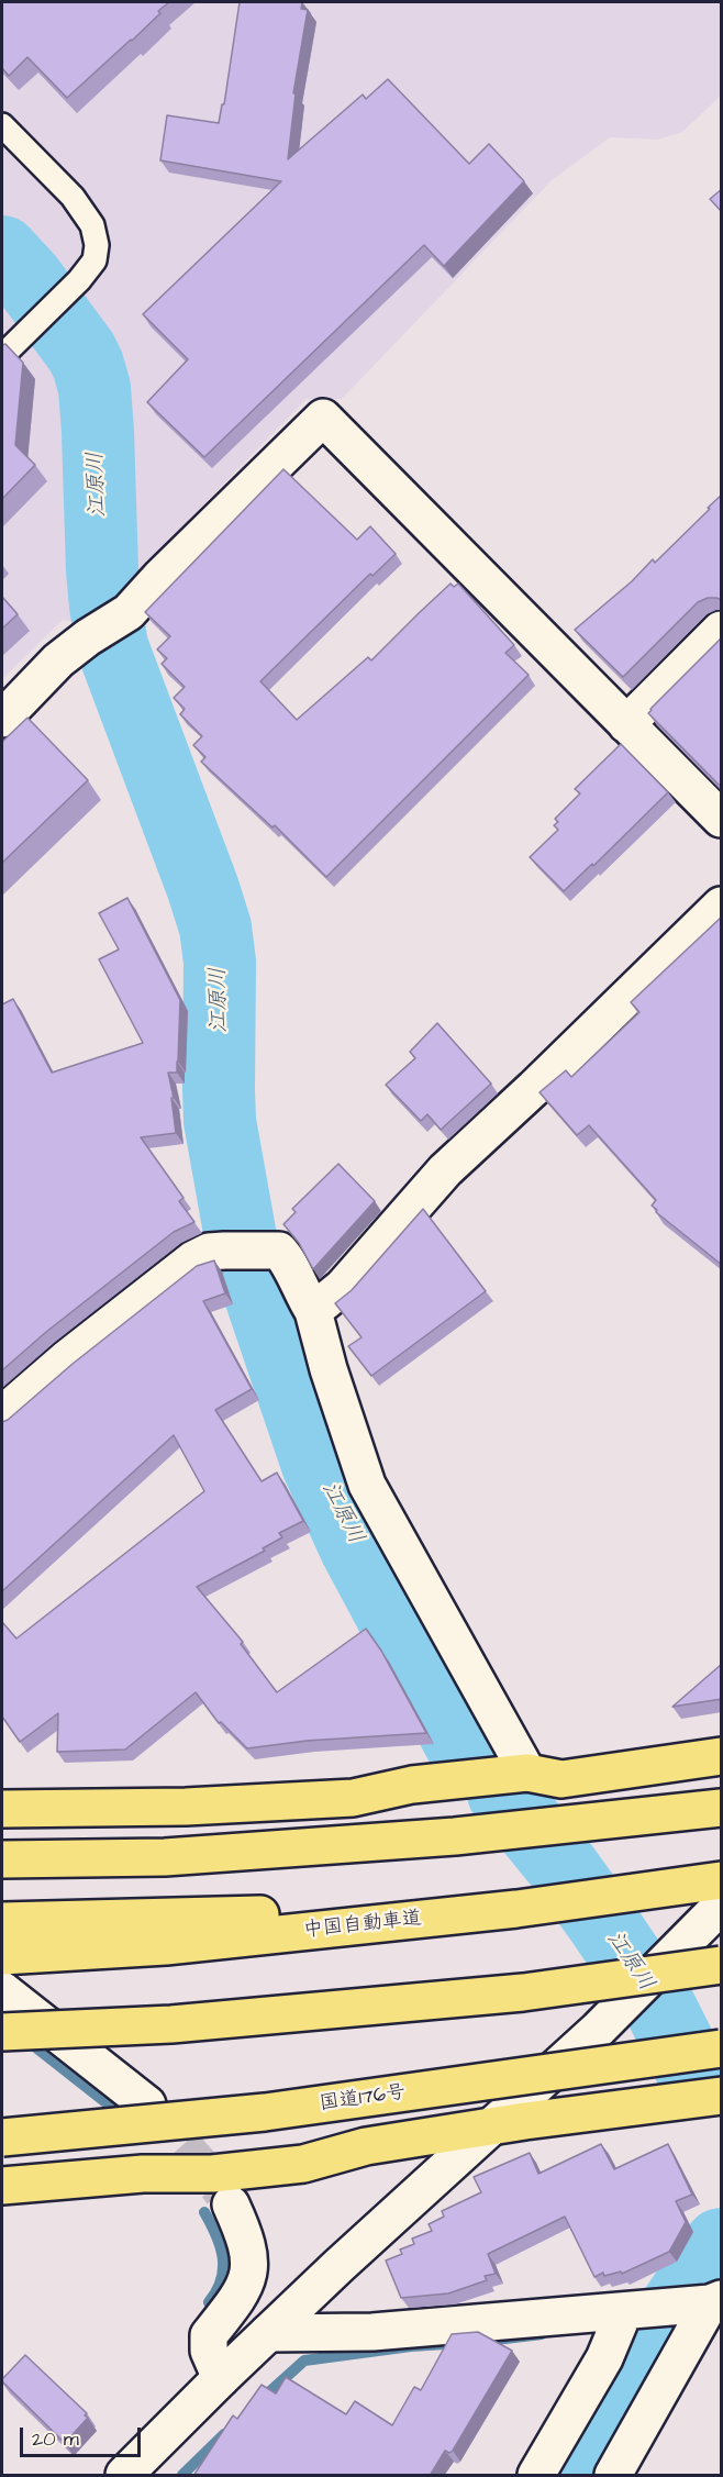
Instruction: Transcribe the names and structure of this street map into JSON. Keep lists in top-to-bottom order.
{
  "streets": {
    "highway": ["中国自動車道", "国道176号"]
  },
  "water": ["江原川"],
  "scale_bar": "20 m"
}
